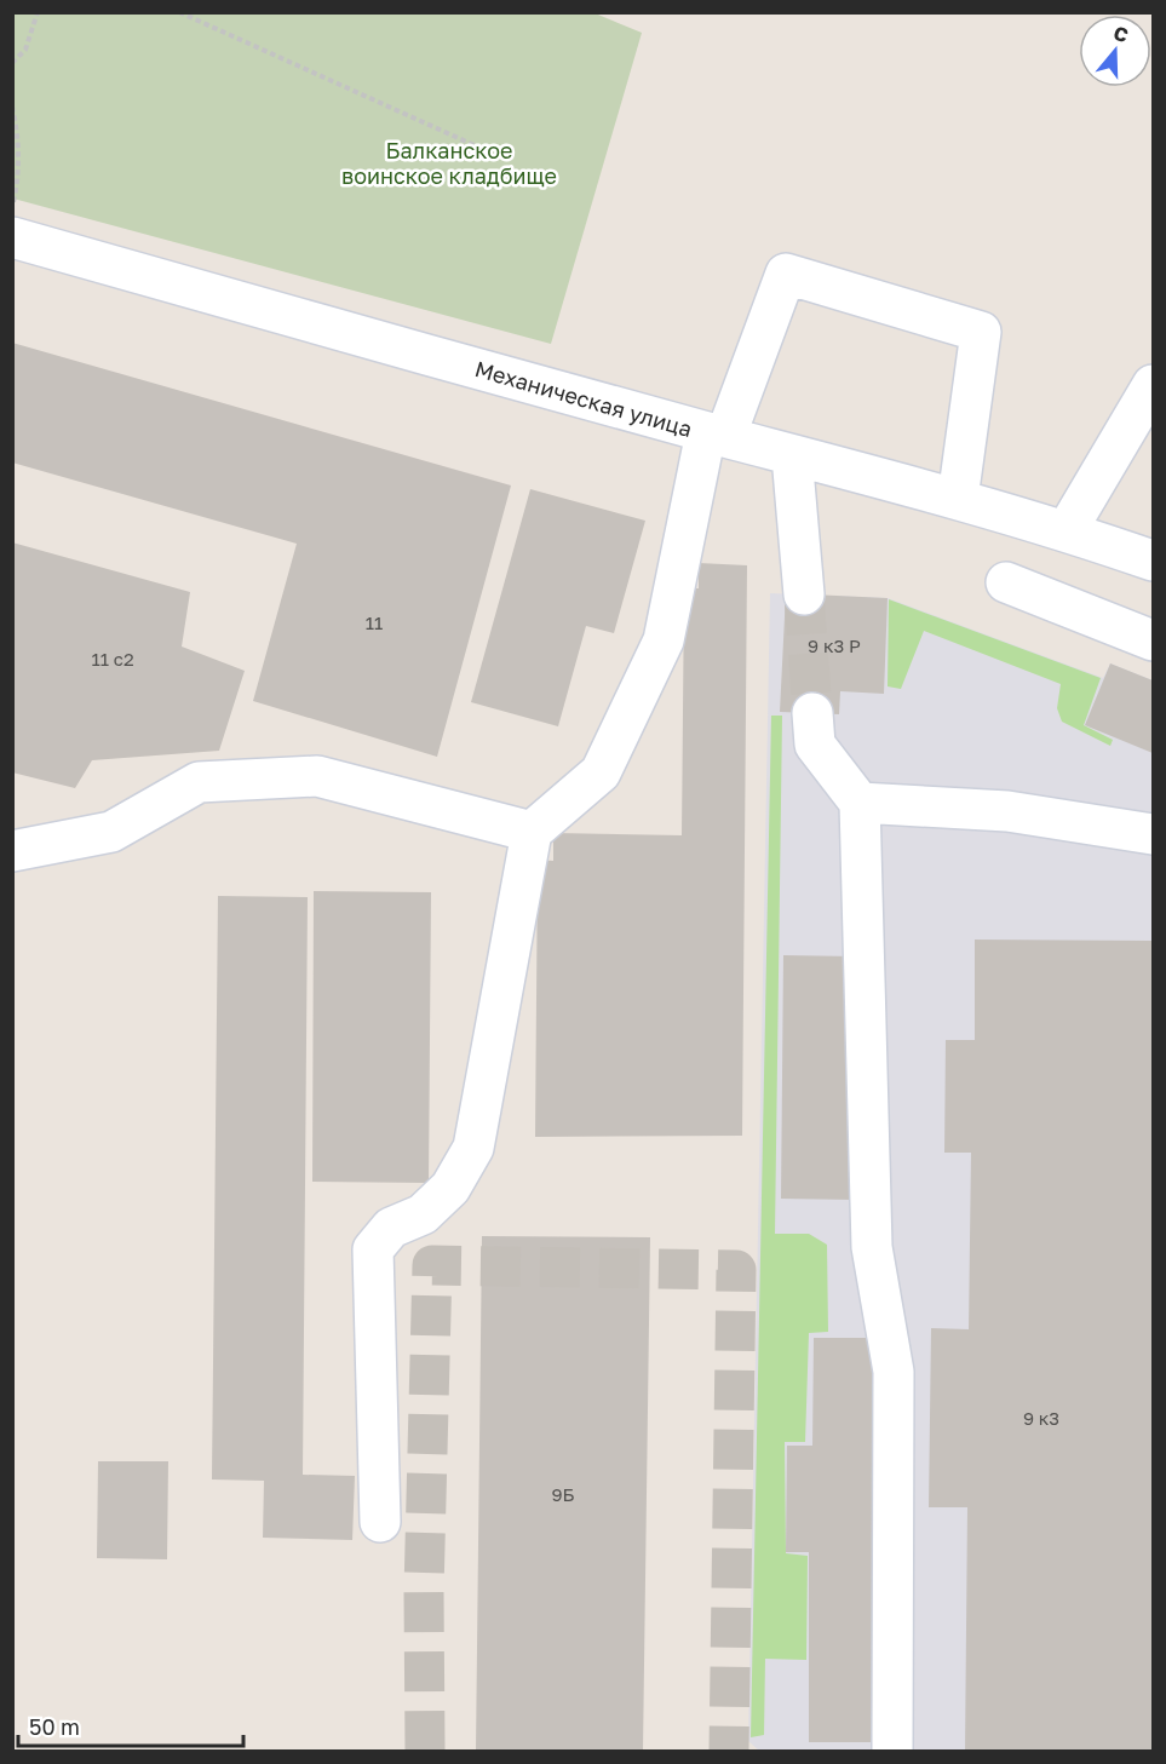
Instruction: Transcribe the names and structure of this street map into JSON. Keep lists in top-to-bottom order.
{
  "streets": {
    "street": ["Механическая улица"]
  },
  "parks": ["Балканское воинское кладбище"],
  "house_numbers": [
    "11",
    "9 к3 Р",
    "11 с2",
    "9 к3",
    "9Б"
  ],
  "scale_bar": "50 m",
  "north": "top"
}
